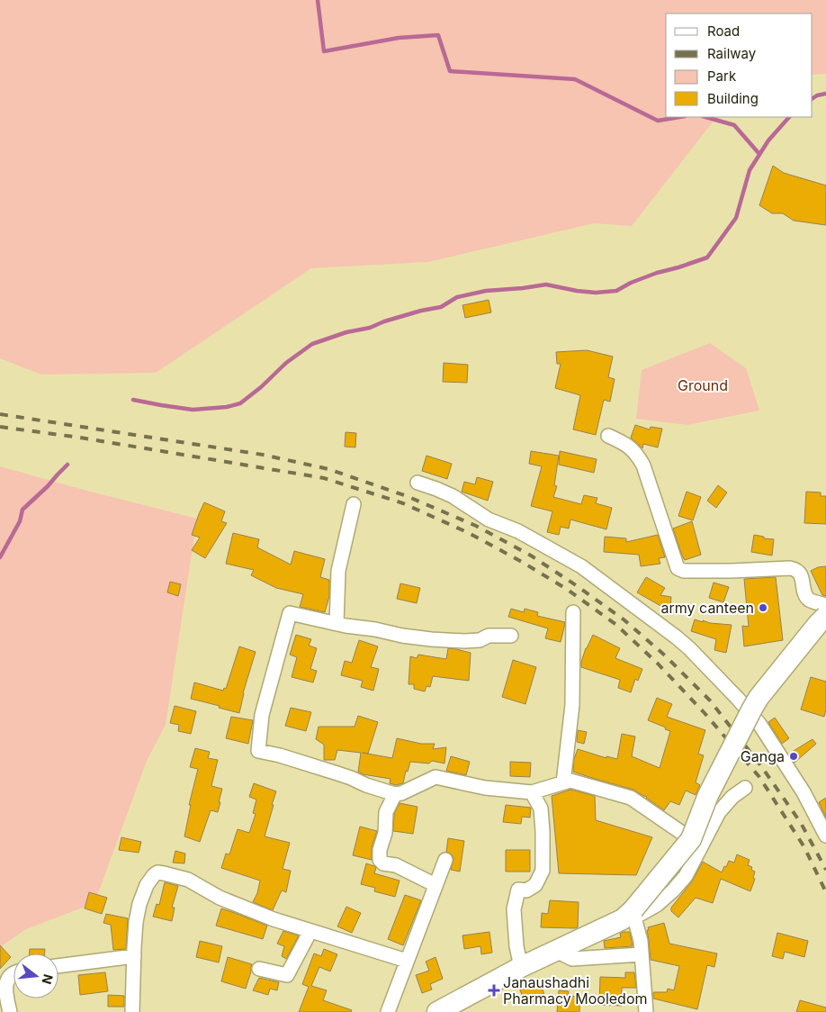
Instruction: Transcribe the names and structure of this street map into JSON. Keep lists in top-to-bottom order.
{
  "parks": ["Ground"],
  "places": {
    "other": ["army canteen", "Ganga"],
    "health": ["Janaushadhi Pharmacy Mooledom"]
  },
  "legend": [
    "Road",
    "Railway",
    "Park",
    "Building"
  ],
  "north": "right"
}
